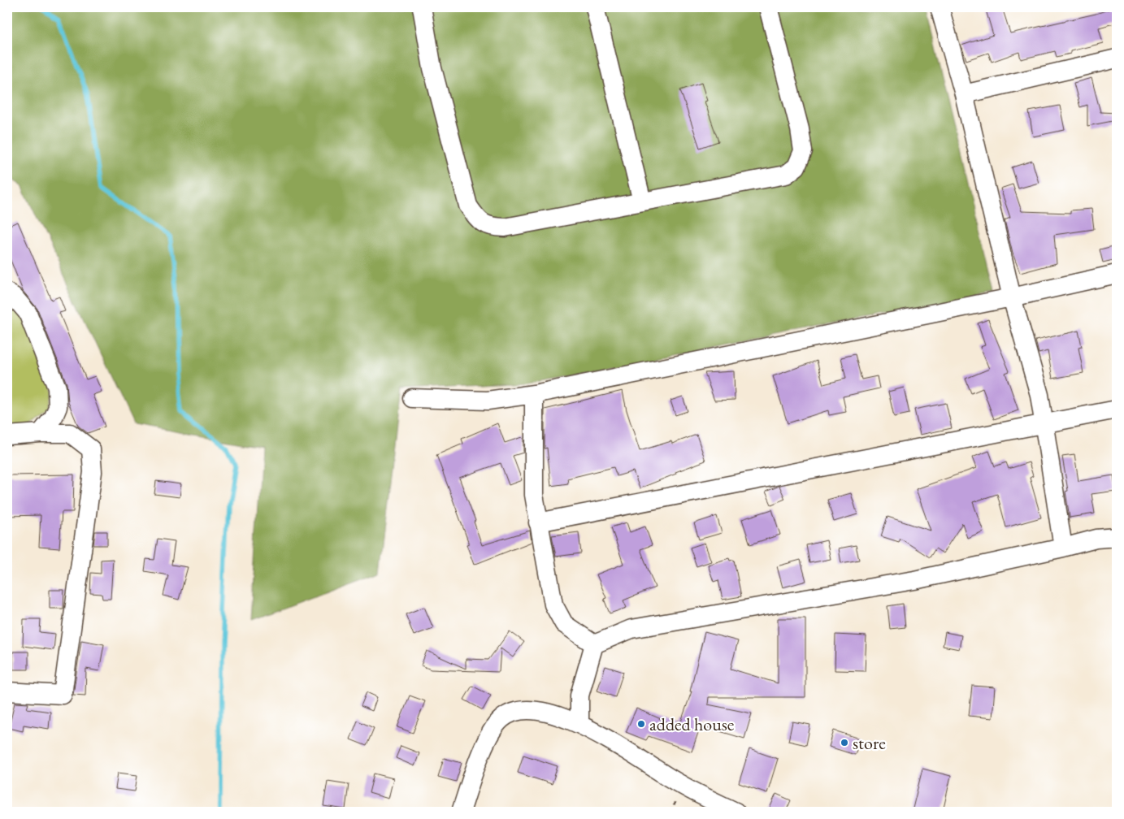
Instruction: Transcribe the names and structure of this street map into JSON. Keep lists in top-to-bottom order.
{
  "places": ["added house", "store"]
}
